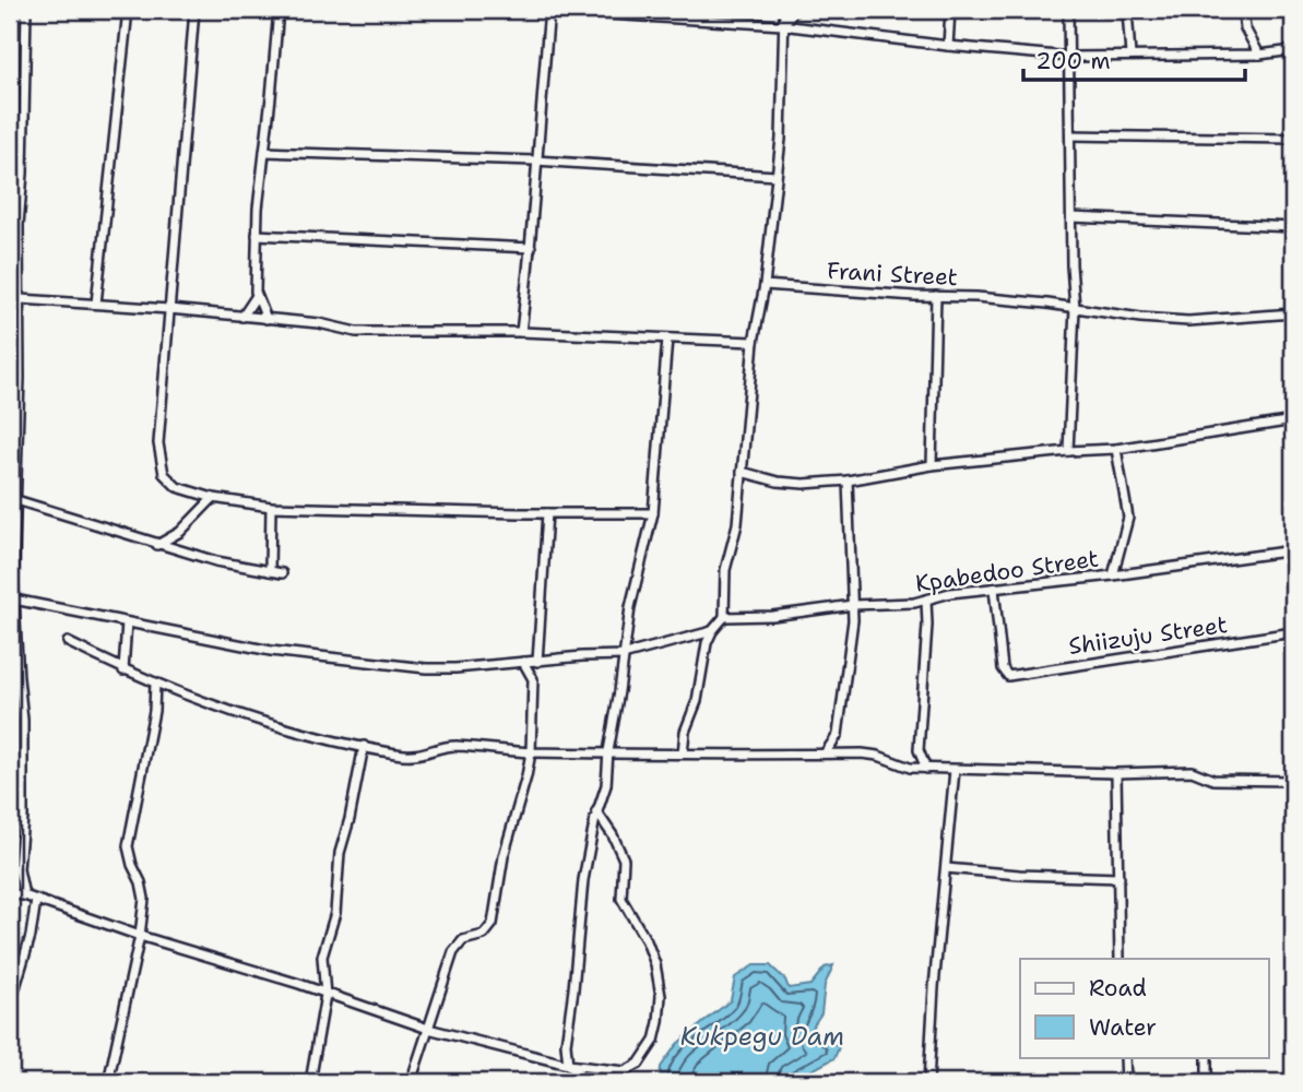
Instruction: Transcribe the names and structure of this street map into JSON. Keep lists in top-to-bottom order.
{
  "streets": {
    "street": ["Frani Street", "Kpabedoo Street", "Shiizuju Street"]
  },
  "crossings": [
    ["Kpabedoo Street", "Shiizuju Street"]
  ],
  "water": ["Kukpegu Dam"],
  "legend": ["Road", "Water"],
  "scale_bar": "200 m"
}
